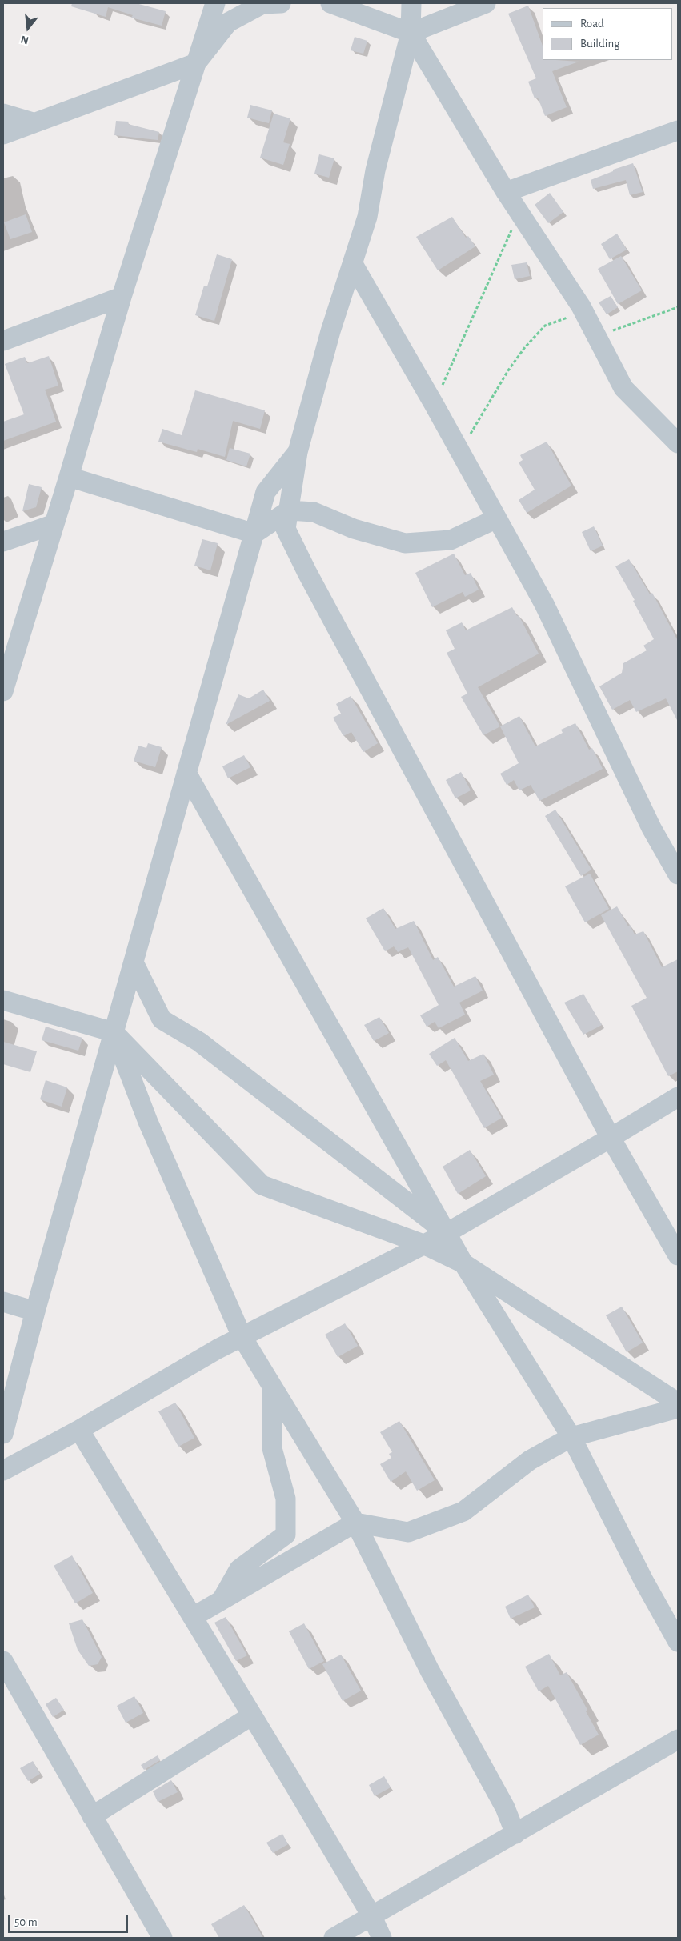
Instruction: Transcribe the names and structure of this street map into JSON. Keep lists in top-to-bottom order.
{
  "legend": ["Road", "Building"],
  "scale_bar": "50 m",
  "north": "bottom"
}
